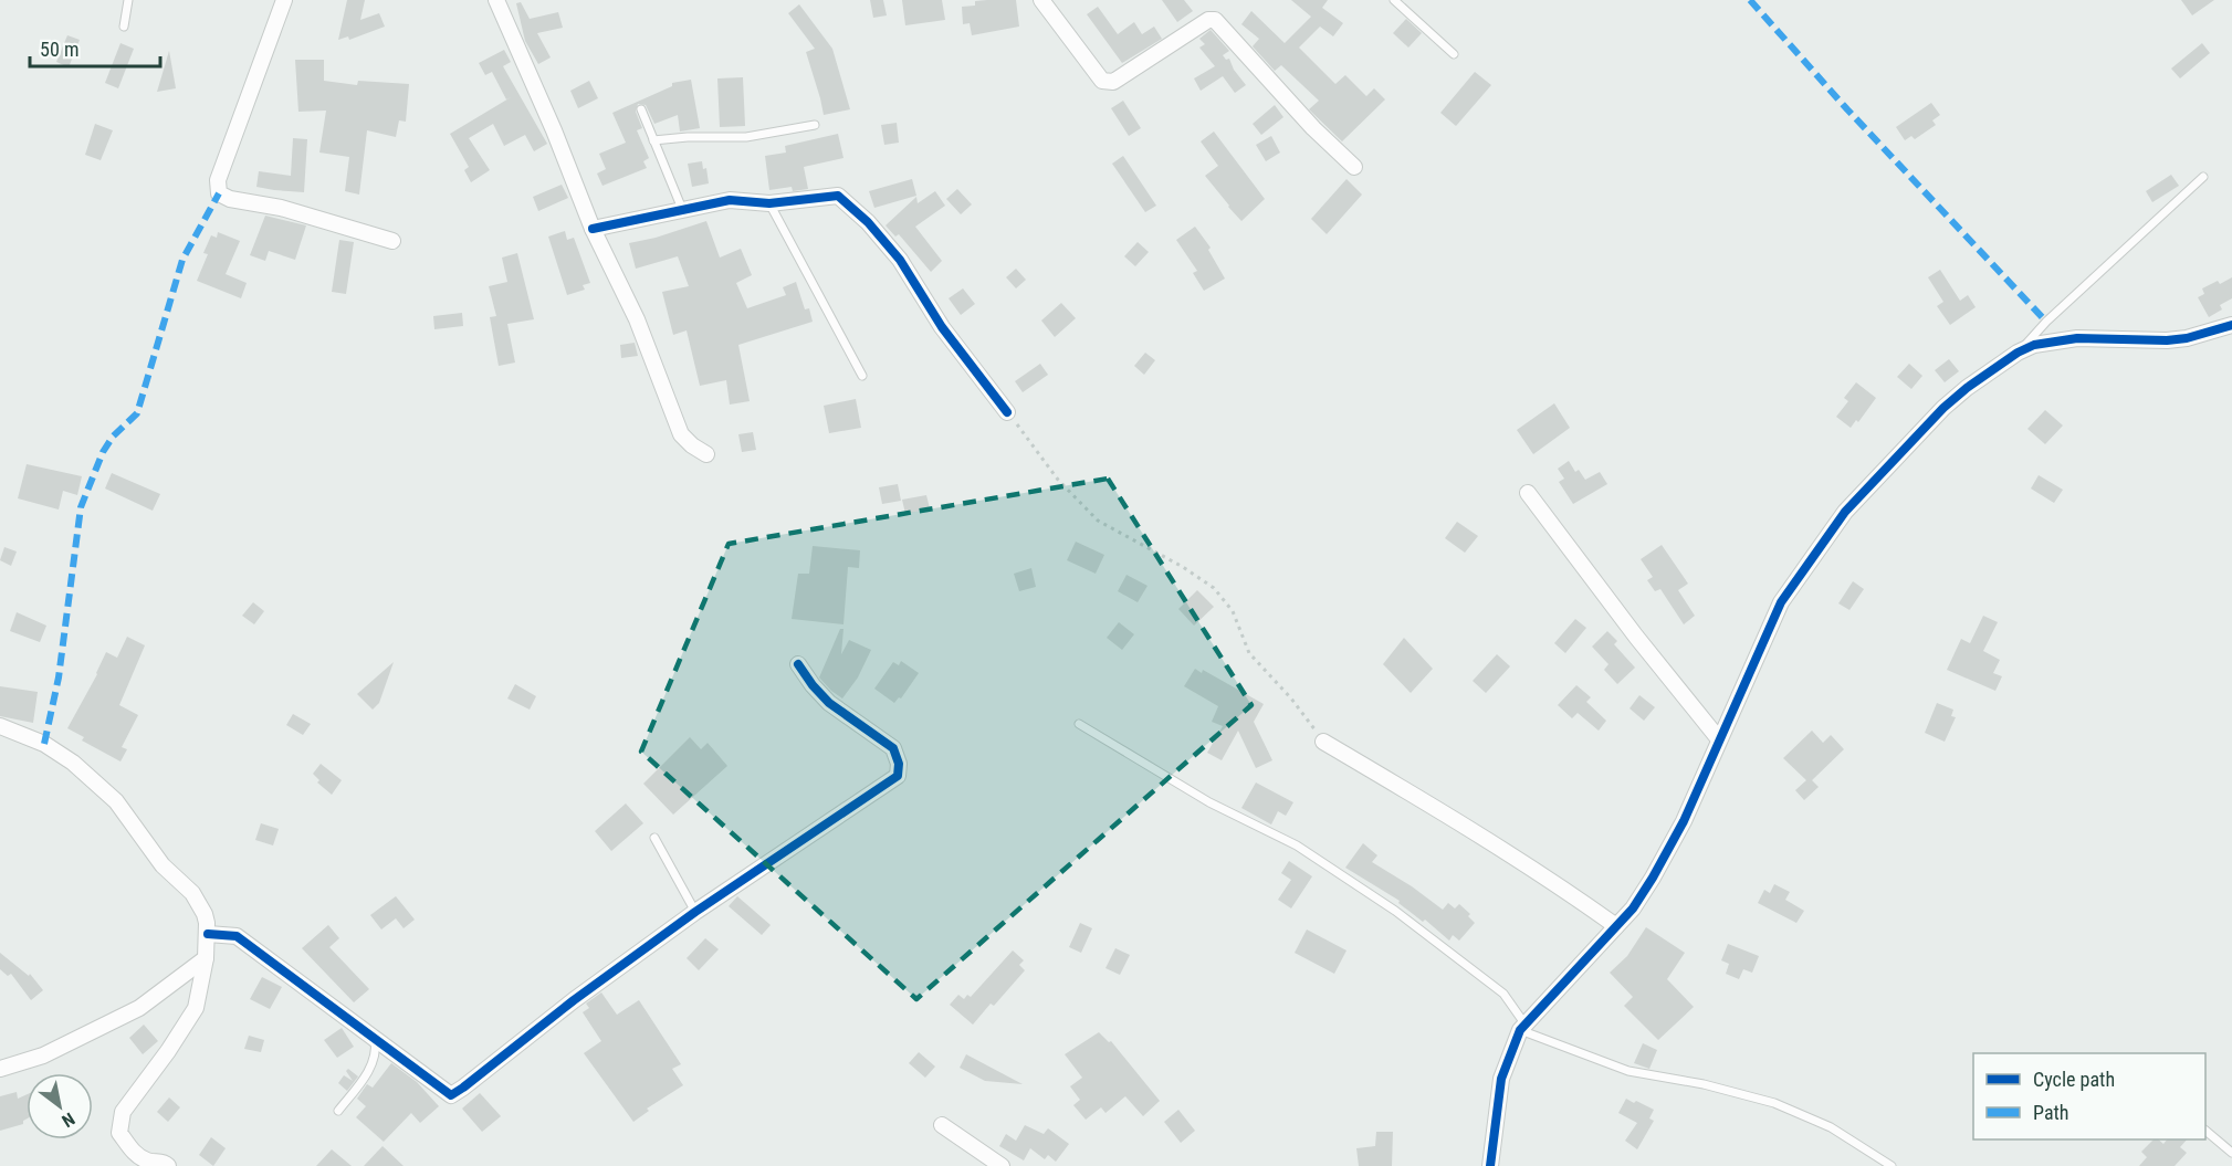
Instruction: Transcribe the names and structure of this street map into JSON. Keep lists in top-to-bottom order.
{
  "legend": ["Cycle path", "Path"],
  "scale_bar": "50 m",
  "north": "bottom right"
}
